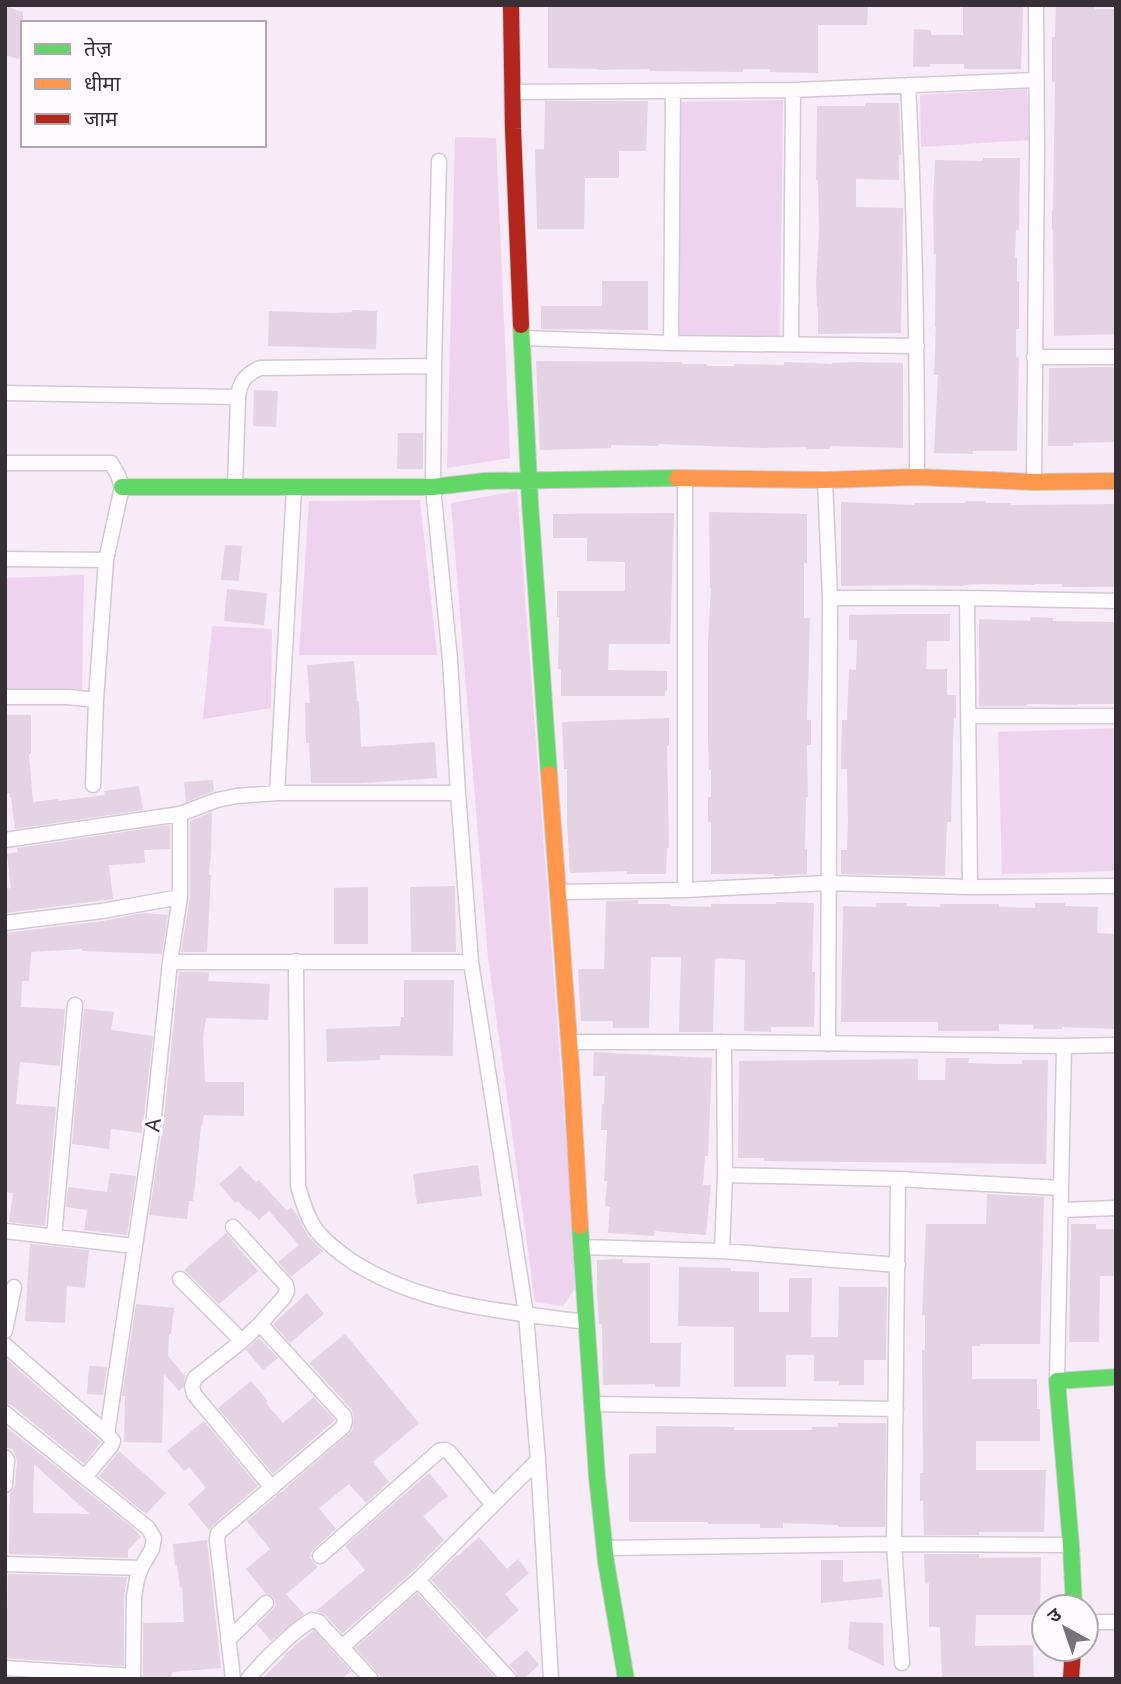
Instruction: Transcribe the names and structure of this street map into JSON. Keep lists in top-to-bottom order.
{
  "streets": {
    "street": ["A"]
  },
  "legend": ["तेज़", "धीमा", "जाम"],
  "north": "top left"
}
